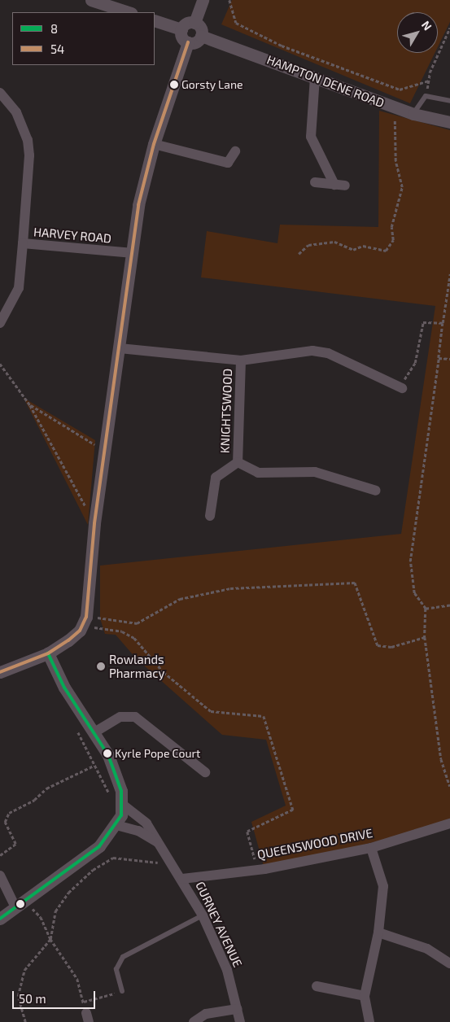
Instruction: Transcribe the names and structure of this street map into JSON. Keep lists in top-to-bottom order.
{
  "streets": {
    "street": [
      "HAMPTON DENE ROAD",
      "HARVEY ROAD",
      "KNIGHTSWOOD",
      "QUEENSWOOD DRIVE",
      "GURNEY AVENUE"
    ]
  },
  "crossings": [
    ["QUEENSWOOD DRIVE", "GURNEY AVENUE"]
  ],
  "places": ["Gorsty Lane", "Rowlands Pharmacy", "Kyrle Pope Court"],
  "lines": ["transit line 54", "transit line 8"],
  "legend": ["8", "54"],
  "scale_bar": "50 m",
  "north": "top right"
}
